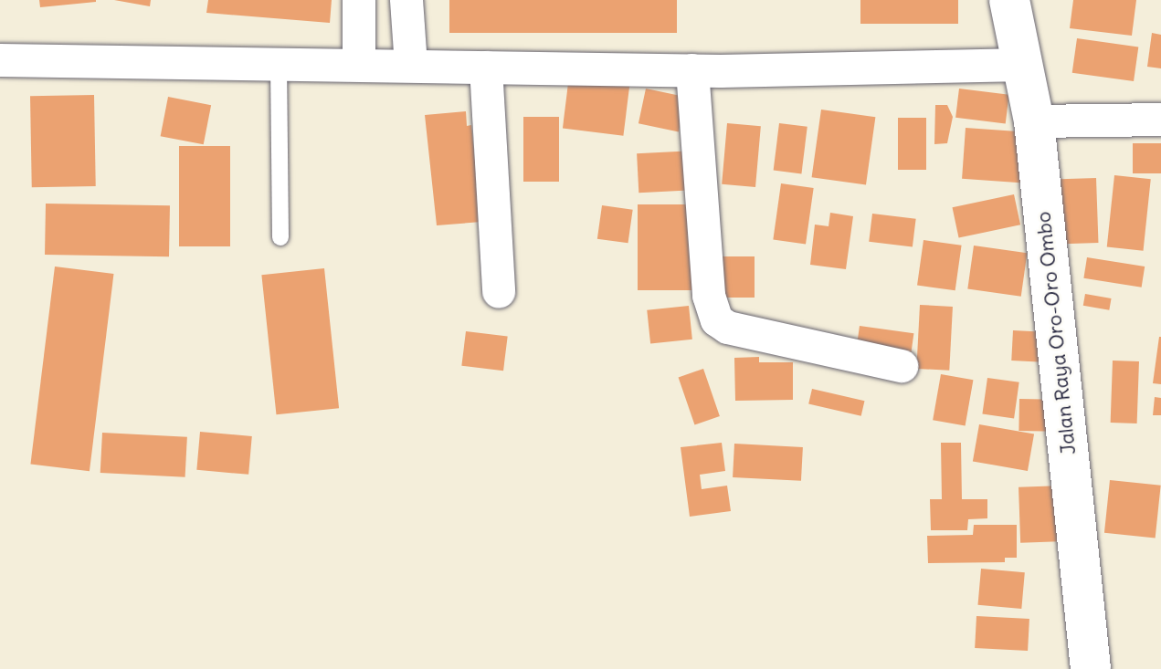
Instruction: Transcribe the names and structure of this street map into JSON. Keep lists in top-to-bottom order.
{
  "streets": {
    "main road": ["Jalan Raya Oro-Oro Ombo"]
  }
}
